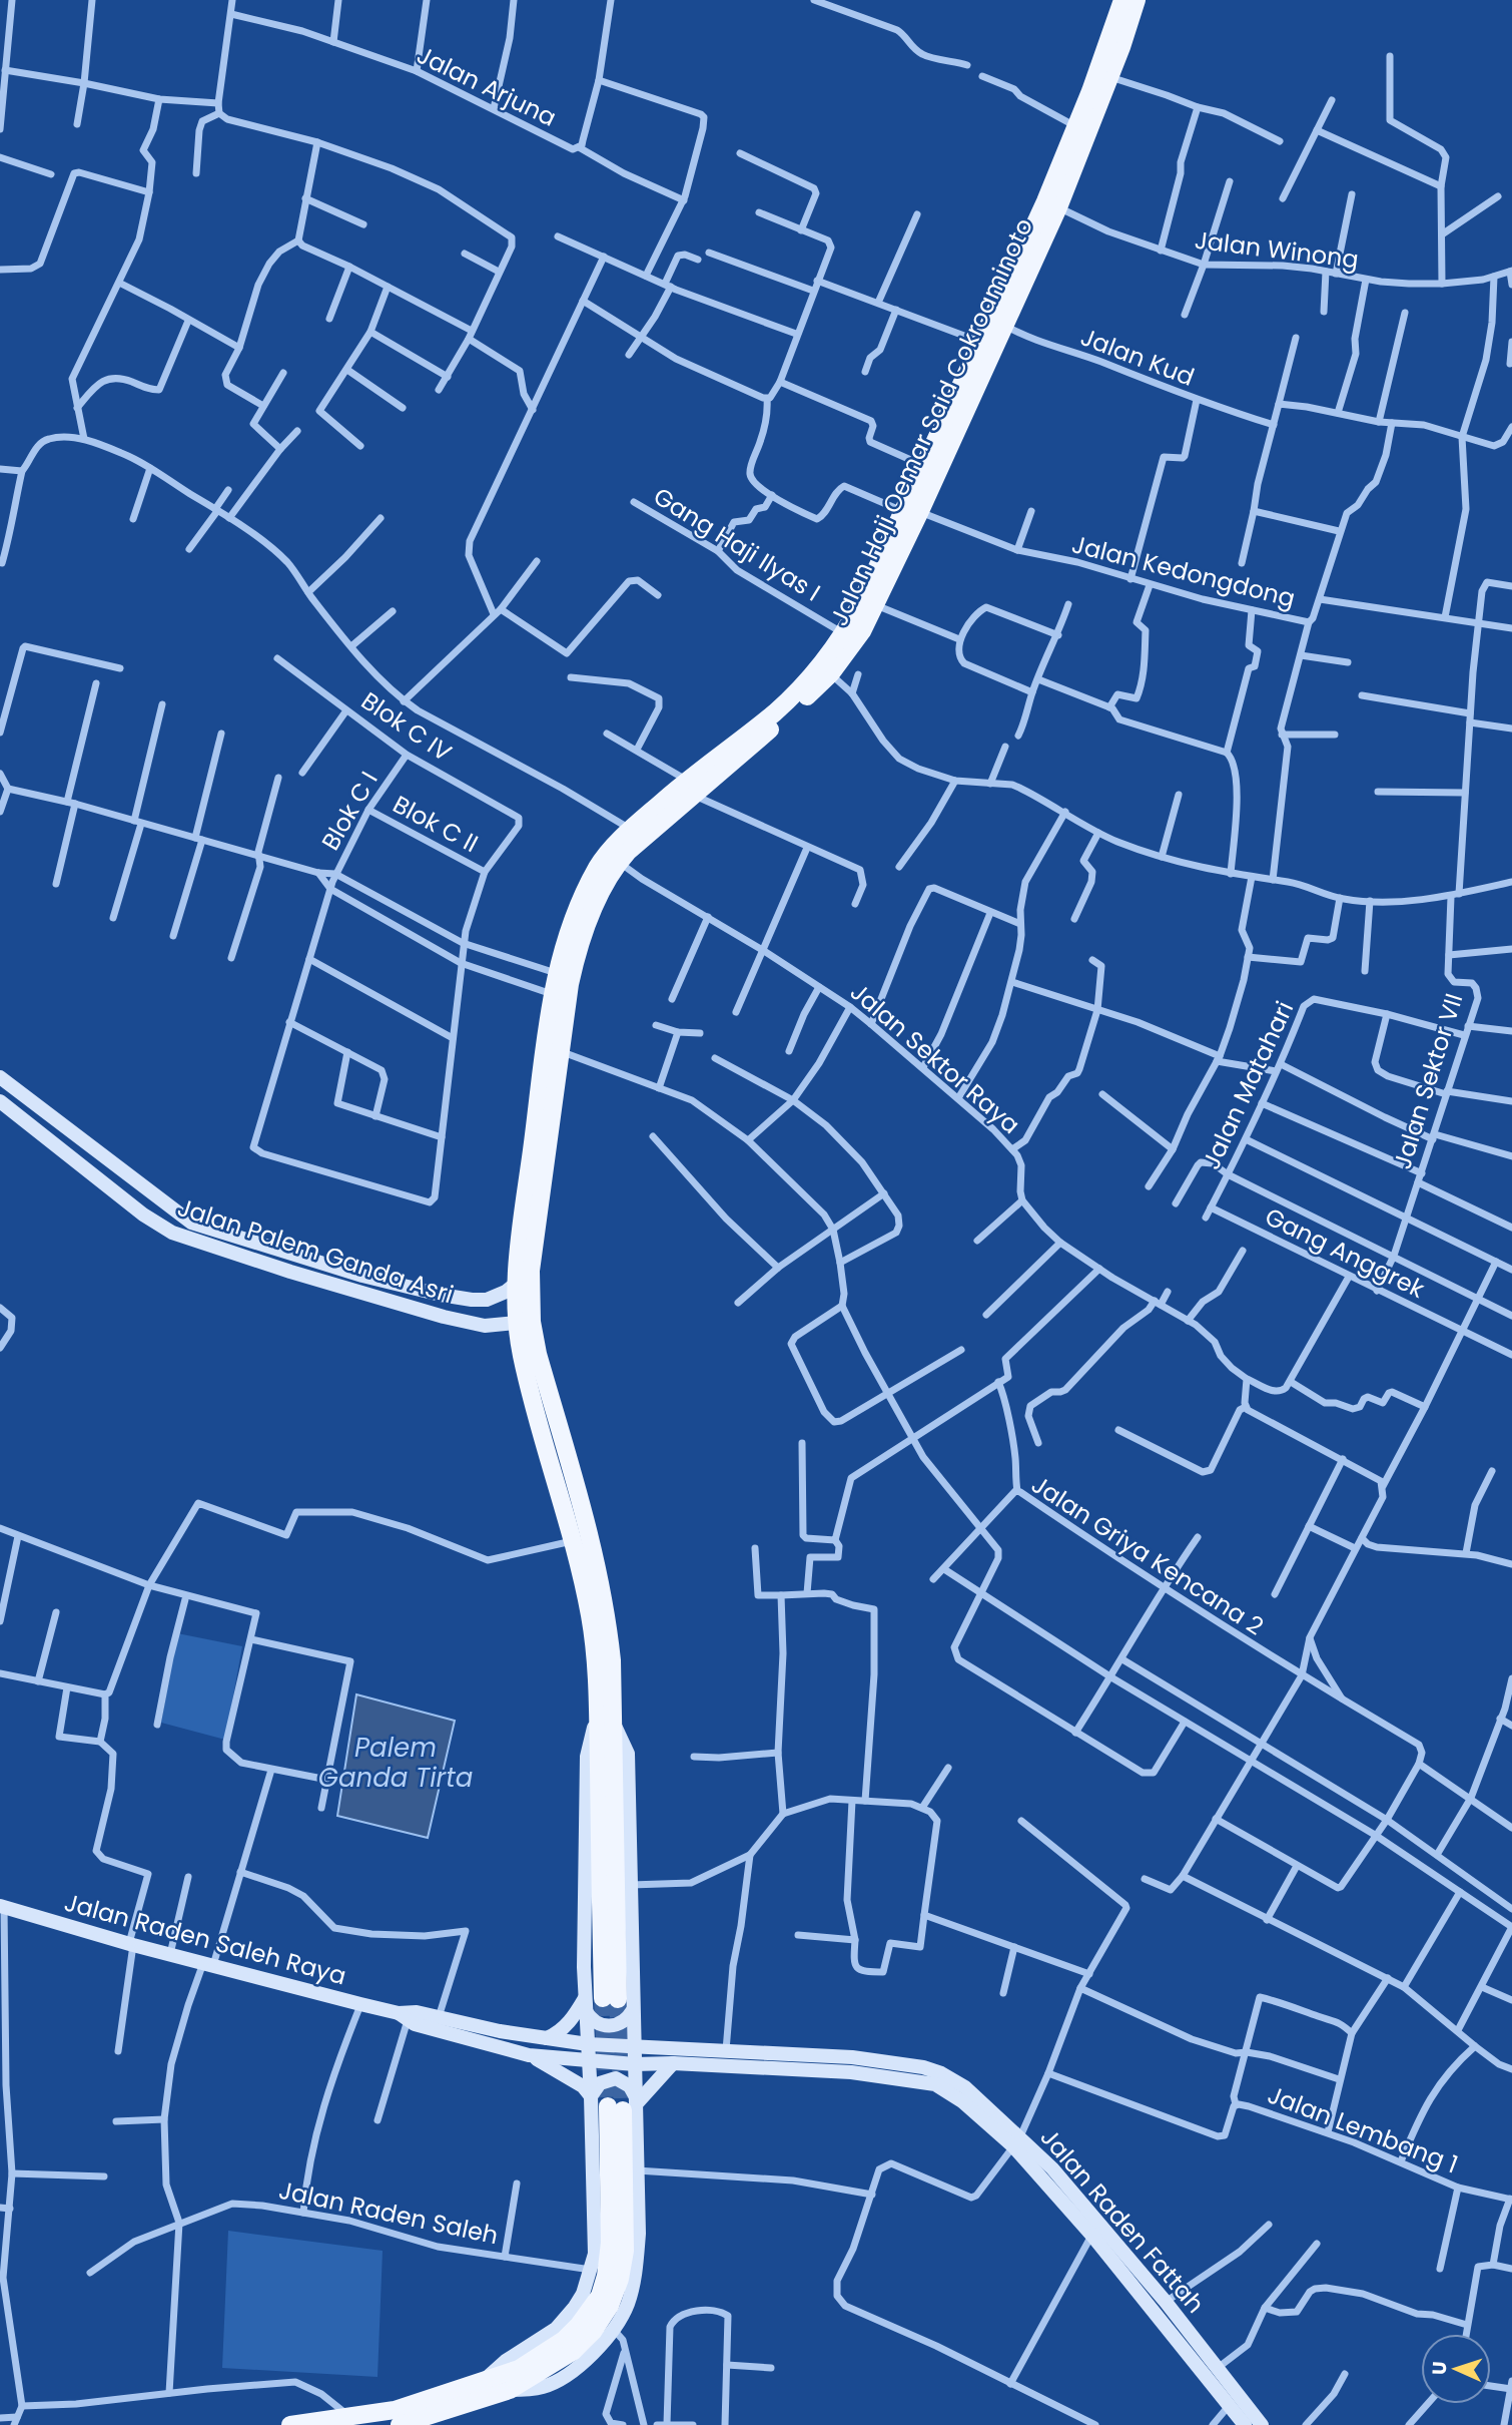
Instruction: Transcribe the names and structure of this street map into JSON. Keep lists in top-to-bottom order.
{
  "streets": {
    "main road": [
      "Jalan Haji Oemar Said Cokroaminoto",
      "Jalan Palem Ganda Asri",
      "Jalan Raden Saleh Raya",
      "Jalan Raden Fattah"
    ],
    "street": [
      "Jalan Arjuna",
      "Jalan Winong",
      "Jalan Kud",
      "Gang Haji Ilyas I",
      "Jalan Kedongdong",
      "Blok C IV",
      "Blok C I",
      "Blok C II",
      "Jalan Sektor Raya",
      "Jalan Sektor VII",
      "Jalan Matahari",
      "Gang Anggrek",
      "Jalan Griya Kencana 2",
      "Jalan Lembang 1",
      "Jalan Raden Saleh"
    ]
  },
  "crossings": [
    ["Jalan Winong", "Jalan Haji Oemar Said Cokroaminoto"],
    ["Jalan Kud", "Jalan Haji Oemar Said Cokroaminoto"],
    ["Jalan Haji Oemar Said Cokroaminoto", "Gang Haji Ilyas I"],
    ["Jalan Haji Oemar Said Cokroaminoto", "Jalan Kedongdong"],
    ["Jalan Haji Oemar Said Cokroaminoto", "Jalan Sektor Raya"],
    ["Jalan Haji Oemar Said Cokroaminoto", "Jalan Palem Ganda Asri"],
    ["Jalan Haji Oemar Said Cokroaminoto", "Jalan Raden Saleh Raya"],
    ["Jalan Haji Oemar Said Cokroaminoto", "Jalan Raden Saleh"],
    ["Jalan Haji Oemar Said Cokroaminoto", "Jalan Raden Fattah"],
    ["Jalan Kedongdong", "Jalan Sektor VII"],
    ["Blok C IV", "Blok C I"],
    ["Blok C IV", "Blok C II"],
    ["Blok C I", "Blok C II"],
    ["Jalan Sektor VII", "Jalan Matahari"],
    ["Jalan Sektor VII", "Gang Anggrek"],
    ["Jalan Matahari", "Gang Anggrek"],
    ["Jalan Raden Saleh Raya", "Jalan Raden Fattah"]
  ],
  "water": ["Palem Ganda Tirta"],
  "north": "left"
}
